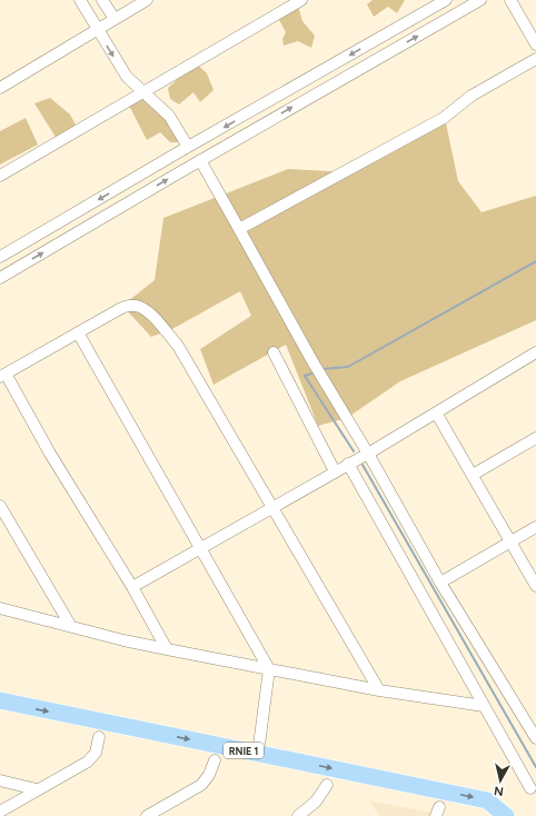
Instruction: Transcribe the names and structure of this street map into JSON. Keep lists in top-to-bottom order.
{
  "streets": {
    "highway": ["RNIE 1"]
  },
  "north": "bottom"
}
